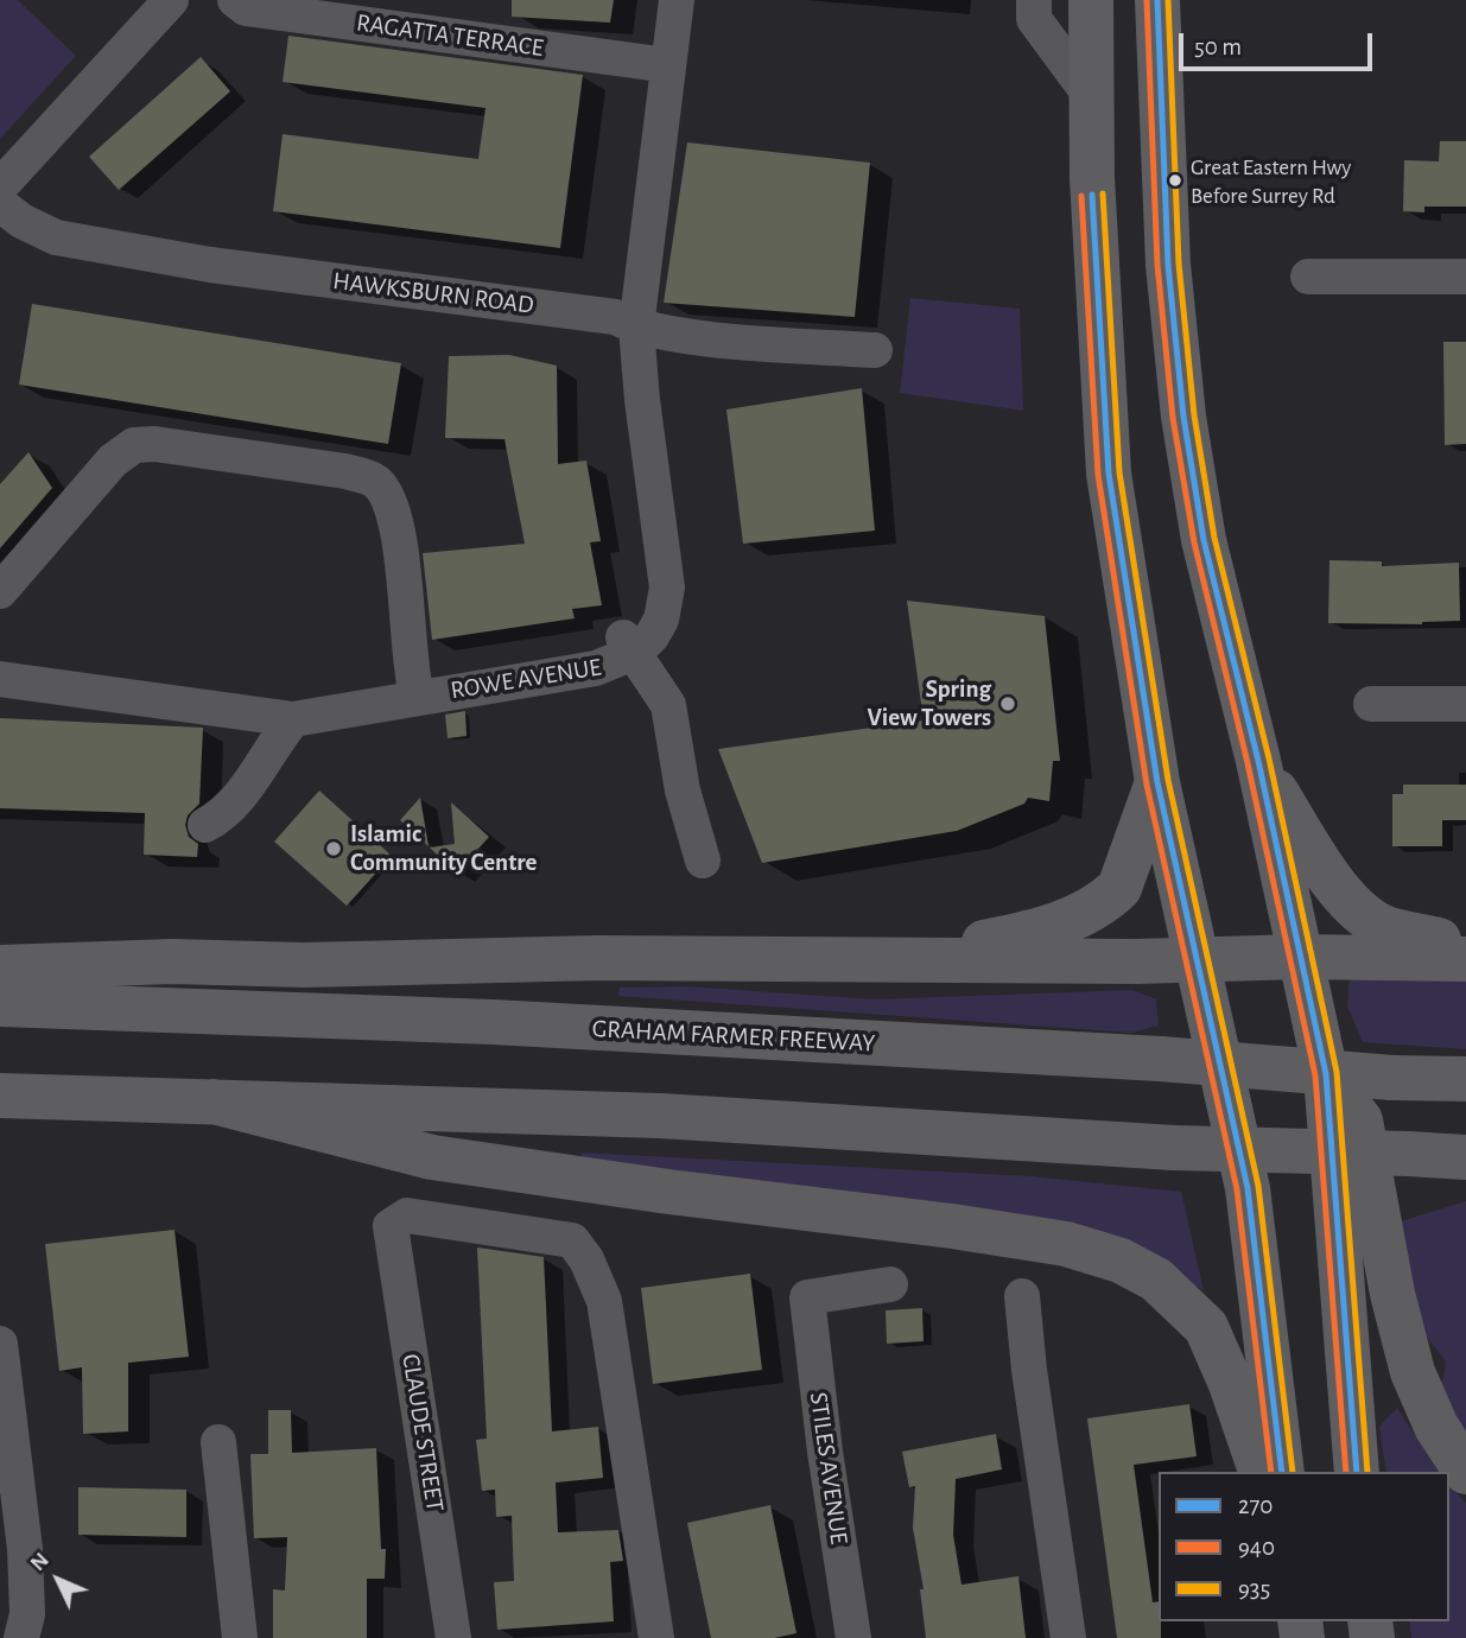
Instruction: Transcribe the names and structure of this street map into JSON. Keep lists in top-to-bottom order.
{
  "streets": {
    "highway": ["GRAHAM FARMER FREEWAY"],
    "street": [
      "RAGATTA TERRACE",
      "HAWKSBURN ROAD",
      "ROWE AVENUE",
      "CLAUDE STREET",
      "STILES AVENUE"
    ]
  },
  "crossings": [
    ["RAGATTA TERRACE", "ROWE AVENUE"],
    ["HAWKSBURN ROAD", "ROWE AVENUE"]
  ],
  "places": ["Great Eastern Hwy Before Surrey Rd", "Spring View Towers", "Islamic Community Centre"],
  "lines": ["transit line 270", "transit line 940", "transit line 935"],
  "legend": ["270", "940", "935"],
  "scale_bar": "50 m",
  "north": "top left"
}
